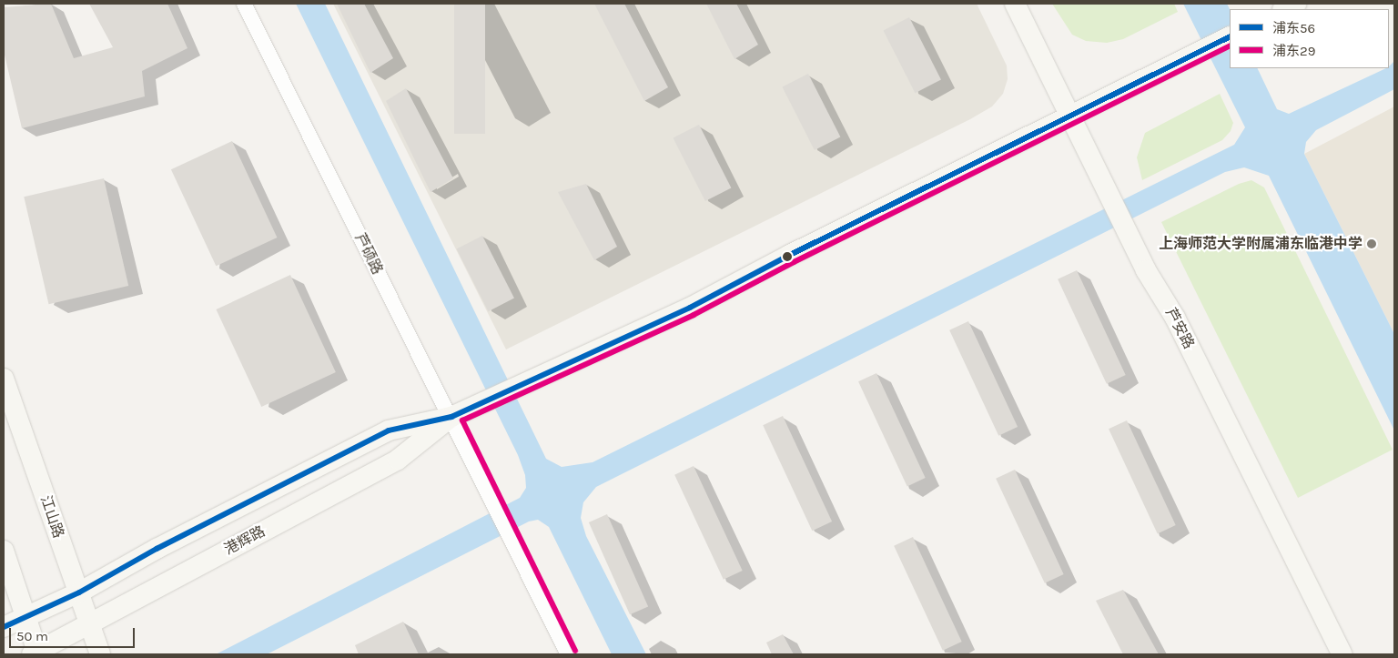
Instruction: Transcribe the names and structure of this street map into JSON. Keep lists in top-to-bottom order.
{
  "streets": {
    "main road": ["芦安路", "江山路", "港辉路"],
    "street": ["芦硕路"]
  },
  "crossings": [
    ["芦硕路", "港辉路"],
    ["芦安路", "港辉路"],
    ["江山路", "港辉路"]
  ],
  "places": ["上海师范大学附属浦东临港中学"],
  "lines": ["transit line 浦东56", "transit line 浦东29"],
  "legend": ["浦东56", "浦东29"],
  "scale_bar": "50 m"
}
